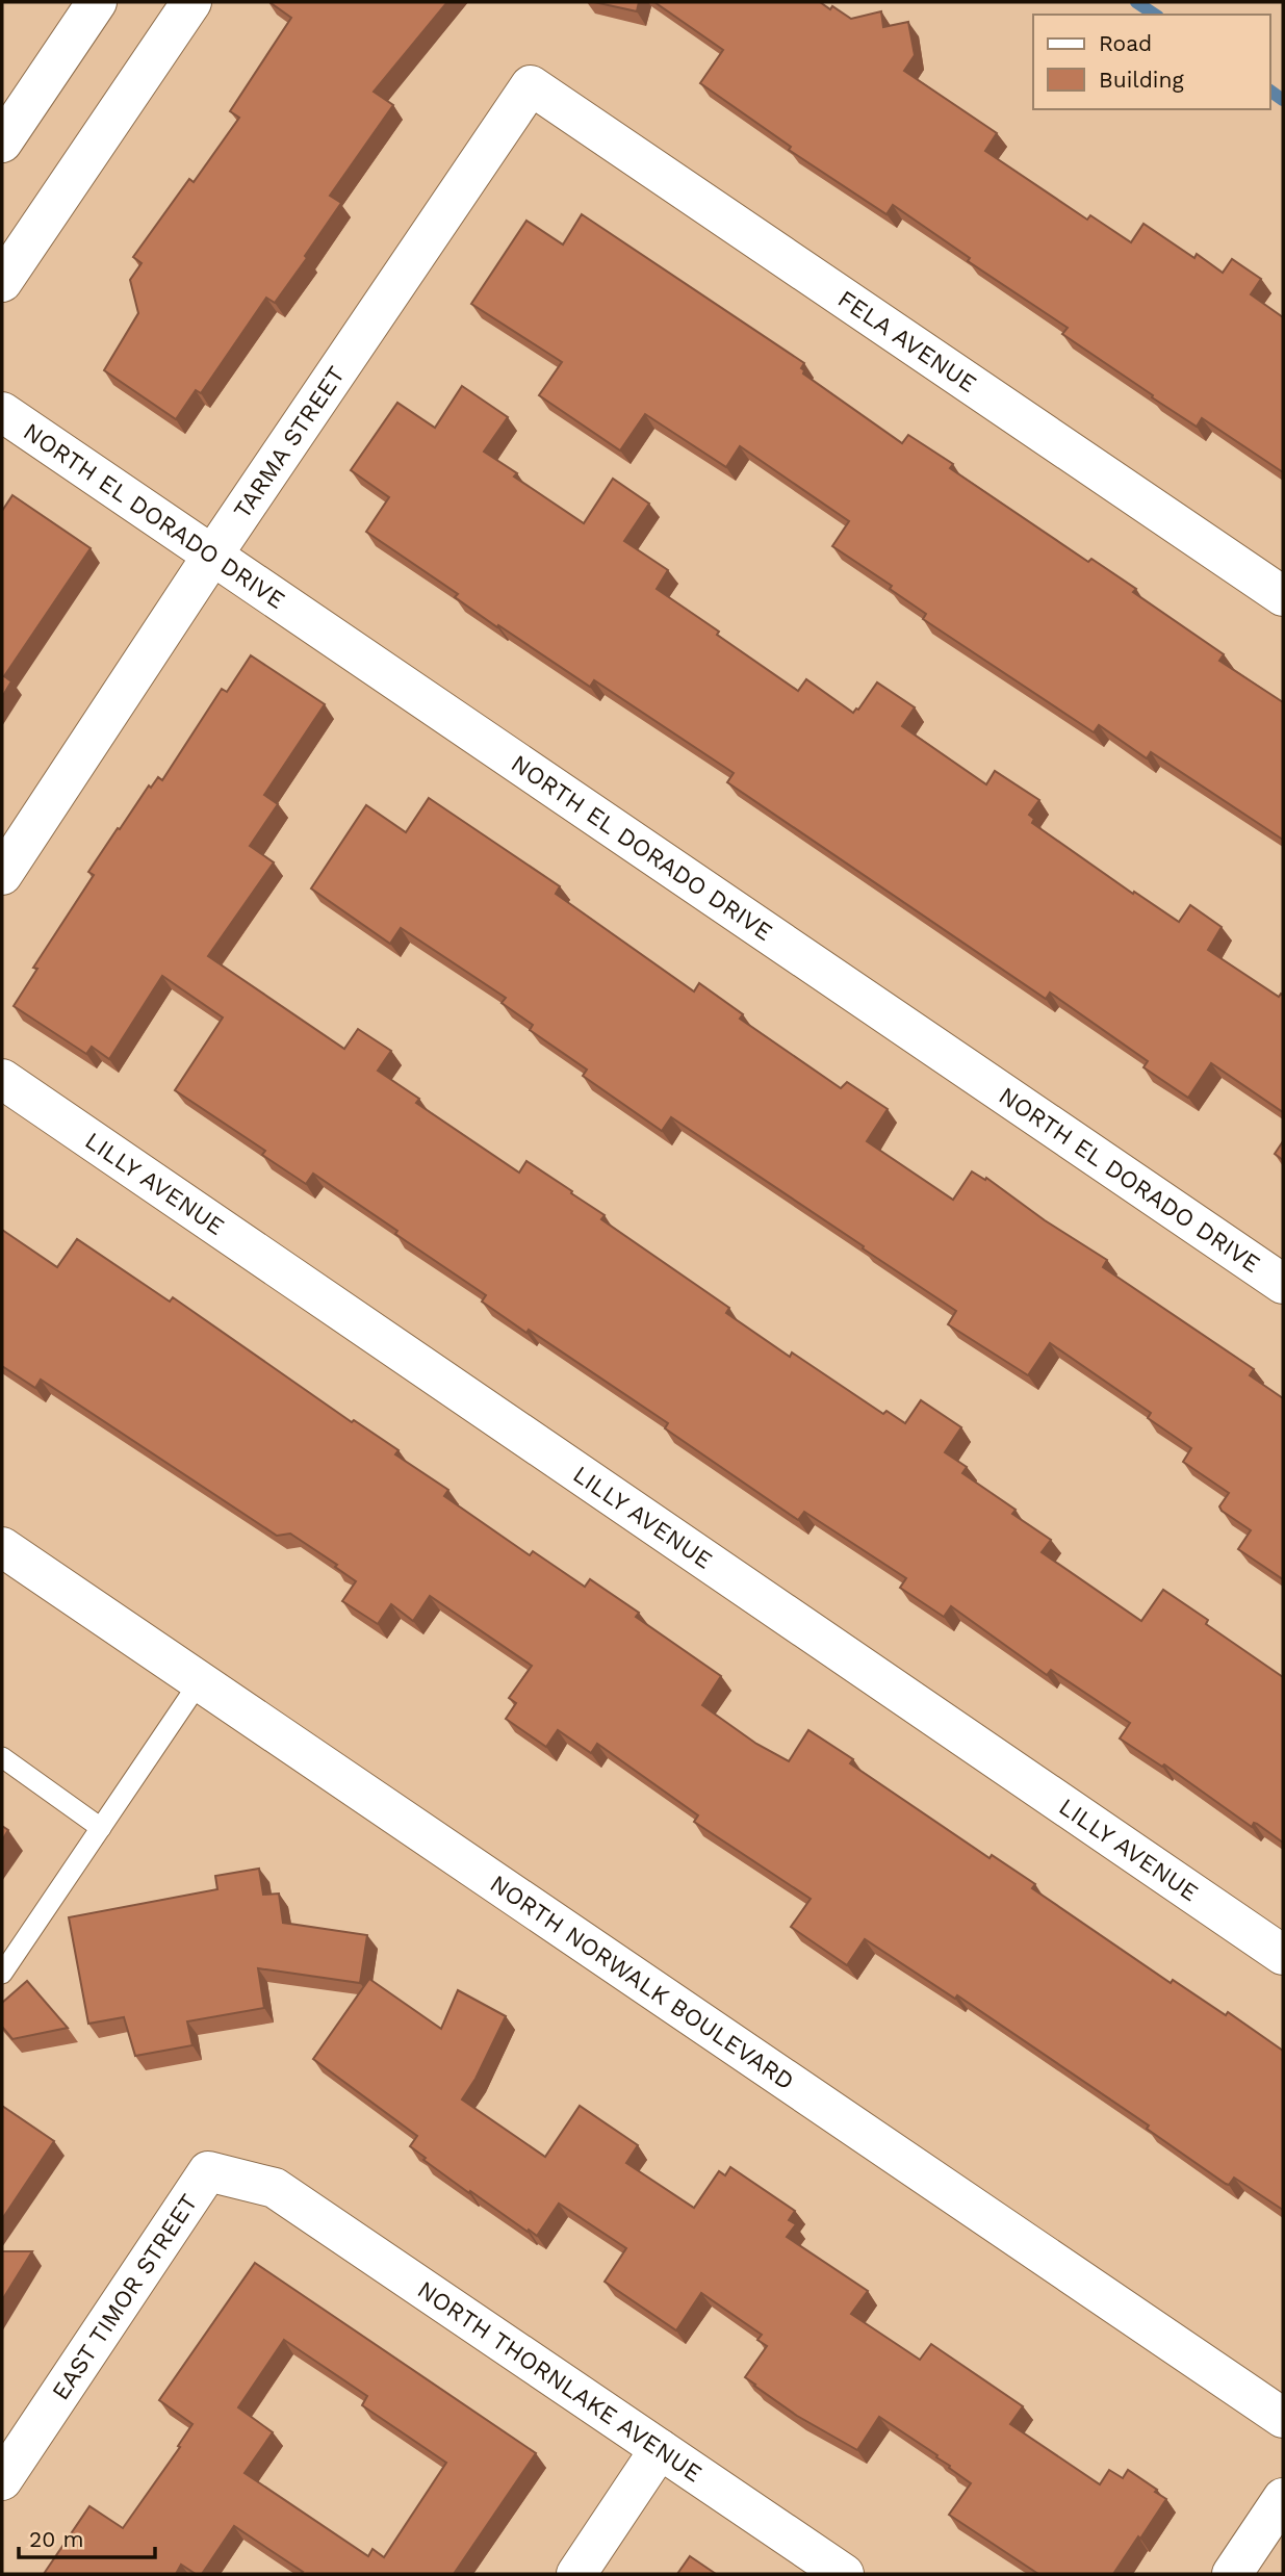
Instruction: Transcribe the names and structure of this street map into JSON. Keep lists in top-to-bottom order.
{
  "streets": {
    "street": [
      "FELA AVENUE",
      "TARMA STREET",
      "NORTH EL DORADO DRIVE",
      "LILLY AVENUE",
      "NORTH NORWALK BOULEVARD",
      "EAST TIMOR STREET",
      "NORTH THORNLAKE AVENUE"
    ]
  },
  "crossings": [
    ["FELA AVENUE", "TARMA STREET"],
    ["TARMA STREET", "NORTH EL DORADO DRIVE"],
    ["EAST TIMOR STREET", "NORTH THORNLAKE AVENUE"]
  ],
  "legend": ["Road", "Building"],
  "scale_bar": "20 m"
}
